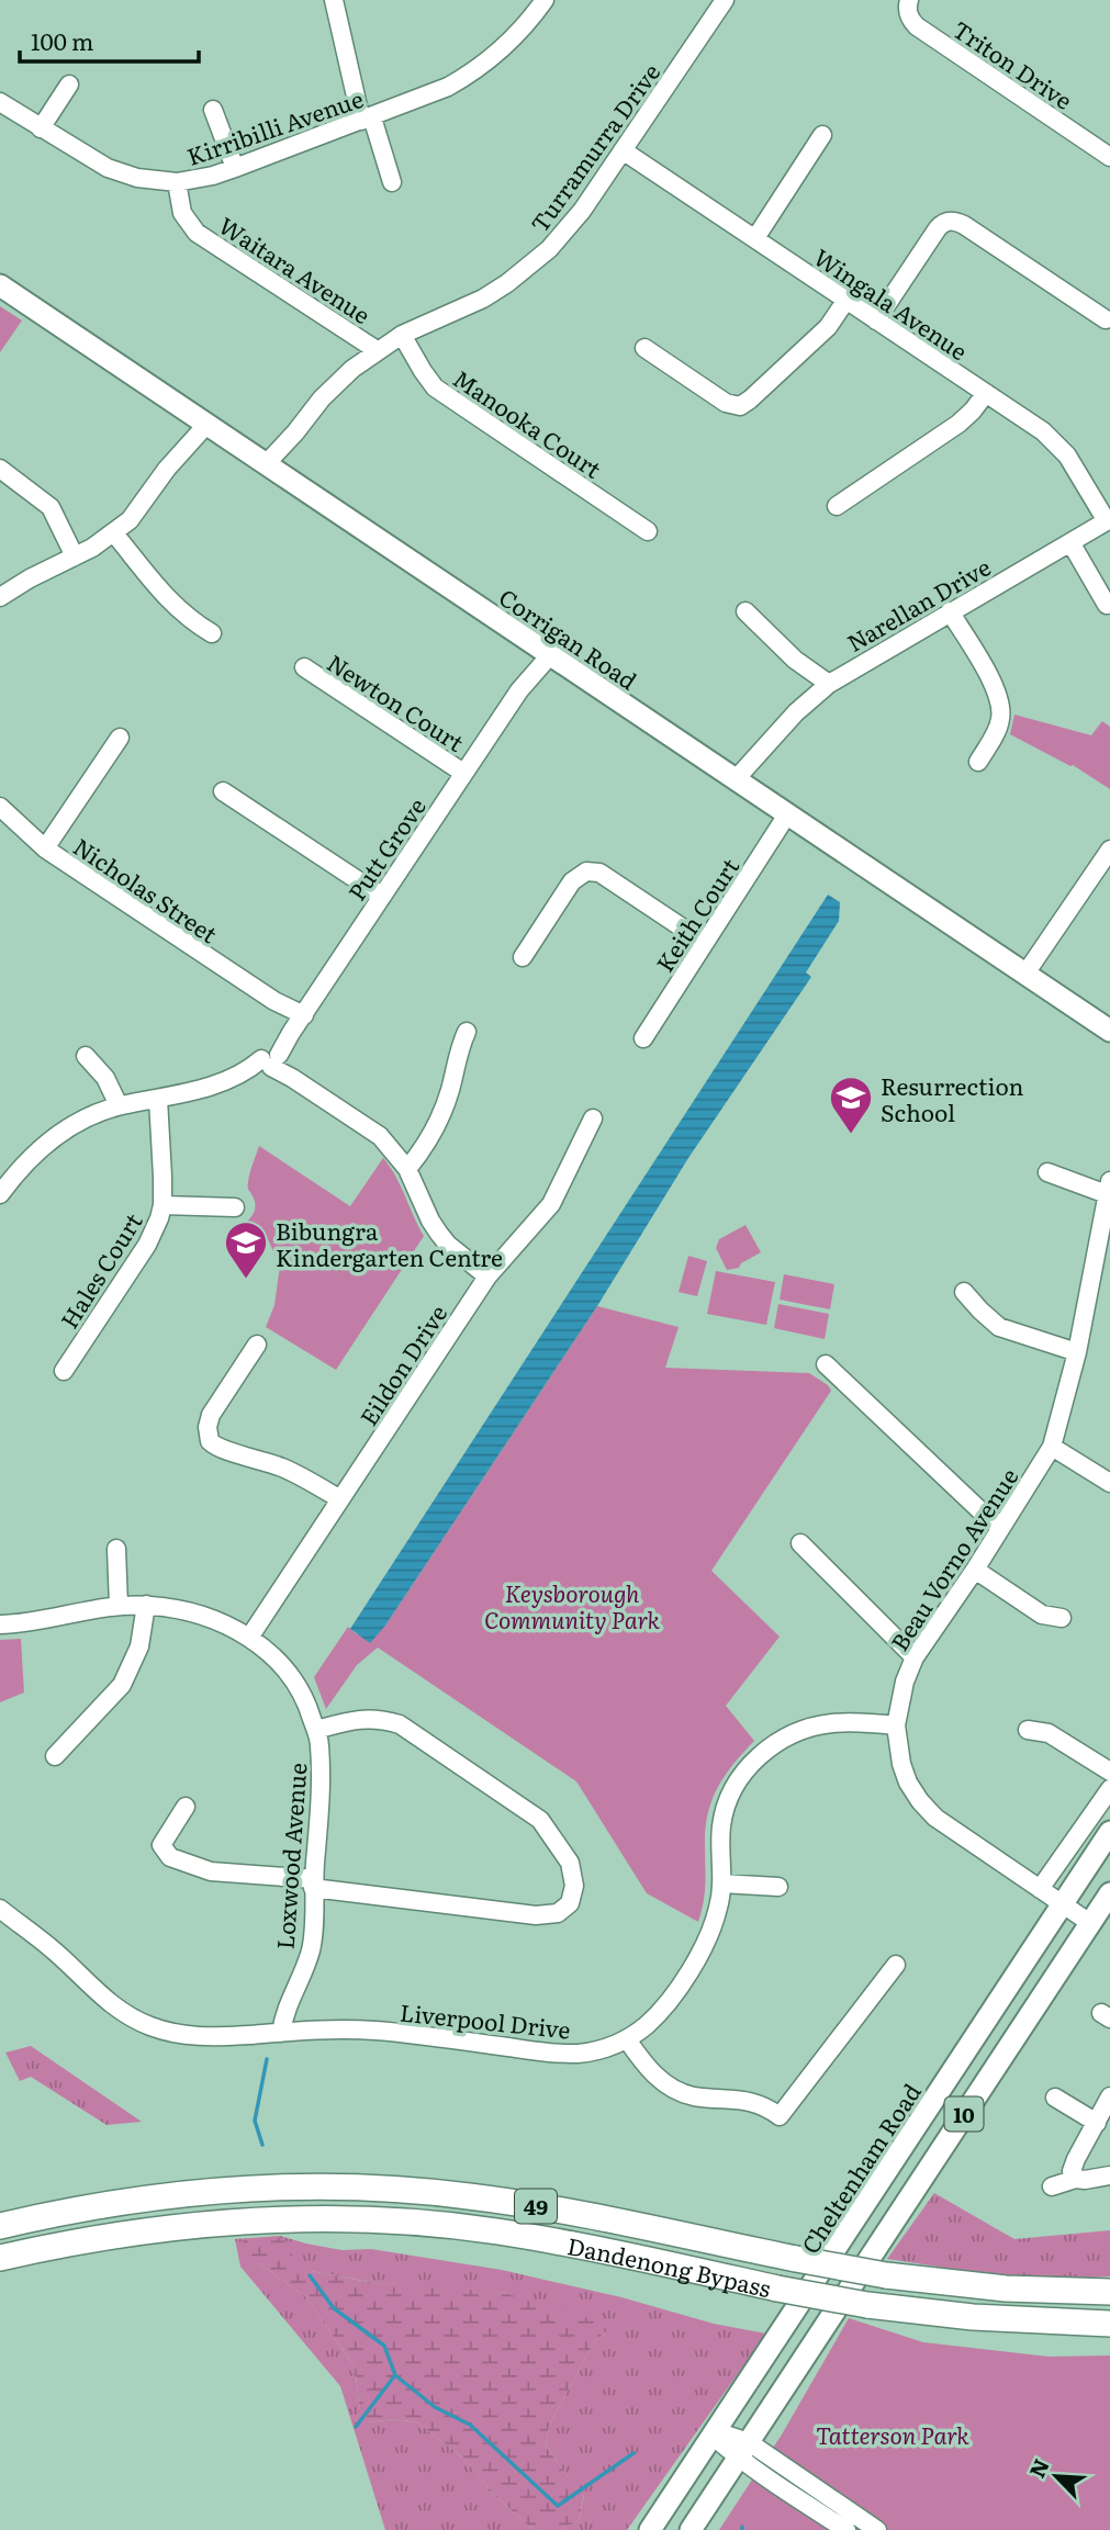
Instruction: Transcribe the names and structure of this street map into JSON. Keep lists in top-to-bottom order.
{
  "streets": {
    "highway": ["49", "Dandenong Bypass"],
    "main road": ["Corrigan Road", "10", "Cheltenham Road"],
    "street": [
      "Triton Drive",
      "Kirribilli Avenue",
      "Turramurra Drive",
      "Waitara Avenue",
      "Wingala Avenue",
      "Manooka Court",
      "Narellan Drive",
      "Newton Court",
      "Putt Grove",
      "Nicholas Street",
      "Keith Court",
      "Hales Court",
      "Eildon Drive",
      "Beau Vorno Avenue",
      "Loxwood Avenue",
      "Liverpool Drive"
    ]
  },
  "crossings": [
    ["Kirribilli Avenue", "Waitara Avenue"],
    ["Turramurra Drive", "Waitara Avenue"],
    ["Turramurra Drive", "Wingala Avenue"],
    ["Turramurra Drive", "Manooka Court"],
    ["Turramurra Drive", "Corrigan Road"],
    ["Wingala Avenue", "Narellan Drive"],
    ["Narellan Drive", "Corrigan Road"],
    ["Corrigan Road", "Putt Grove"],
    ["Corrigan Road", "Keith Court"],
    ["Newton Court", "Putt Grove"],
    ["Putt Grove", "Nicholas Street"],
    ["Putt Grove", "Hales Court"],
    ["Eildon Drive", "Loxwood Avenue"],
    ["Beau Vorno Avenue", "Liverpool Drive"],
    ["Beau Vorno Avenue", "10"],
    ["Beau Vorno Avenue", "Cheltenham Road"],
    ["Loxwood Avenue", "Liverpool Drive"]
  ],
  "parks": ["Keysborough Community Park", "Tatterson Park"],
  "places": {
    "school or university": ["Resurrection School", "Bibungra Kindergarten Centre"]
  },
  "scale_bar": "100 m",
  "north": "top left"
}
